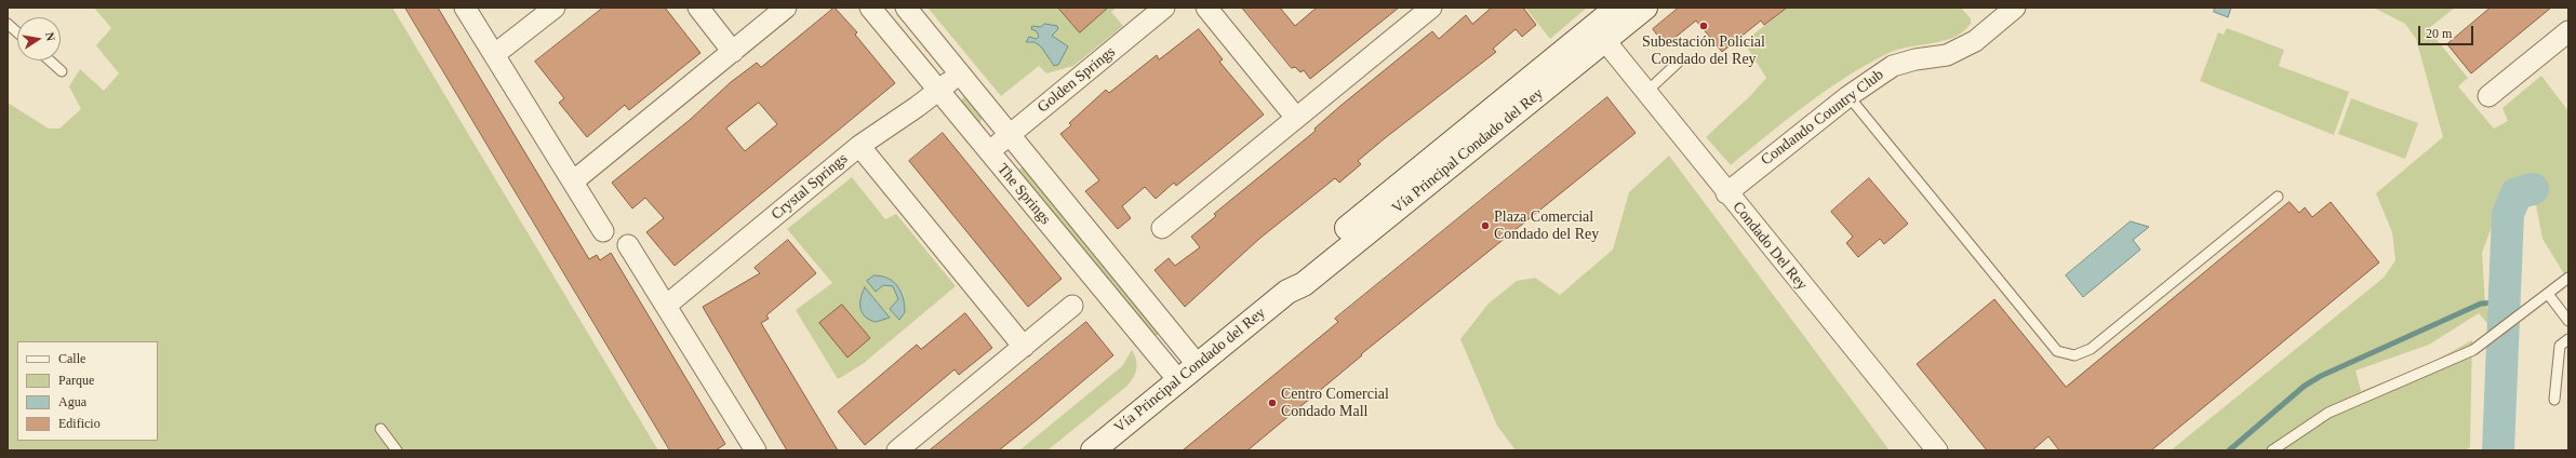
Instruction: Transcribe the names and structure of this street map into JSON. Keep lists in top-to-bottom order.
{
  "streets": {
    "street": [
      "Golden Springs",
      "Condando Country Club",
      "Vía Principal Condado del Rey",
      "Crystal Springs",
      "The Springs",
      "Condado Del Rey"
    ]
  },
  "crossings": [
    ["Golden Springs", "The Springs"],
    ["Condando Country Club", "Condado Del Rey"],
    ["Vía Principal Condado del Rey", "The Springs"],
    ["Vía Principal Condado del Rey", "Condado Del Rey"],
    ["Crystal Springs", "The Springs"]
  ],
  "places": ["Subestación Policial Condado del Rey", "Plaza Comercial Condado del Rey", "Centro Comercial Condado Mall"],
  "legend": [
    "Calle",
    "Parque",
    "Agua",
    "Edificio"
  ],
  "scale_bar": "20 m",
  "north": "right"
}
